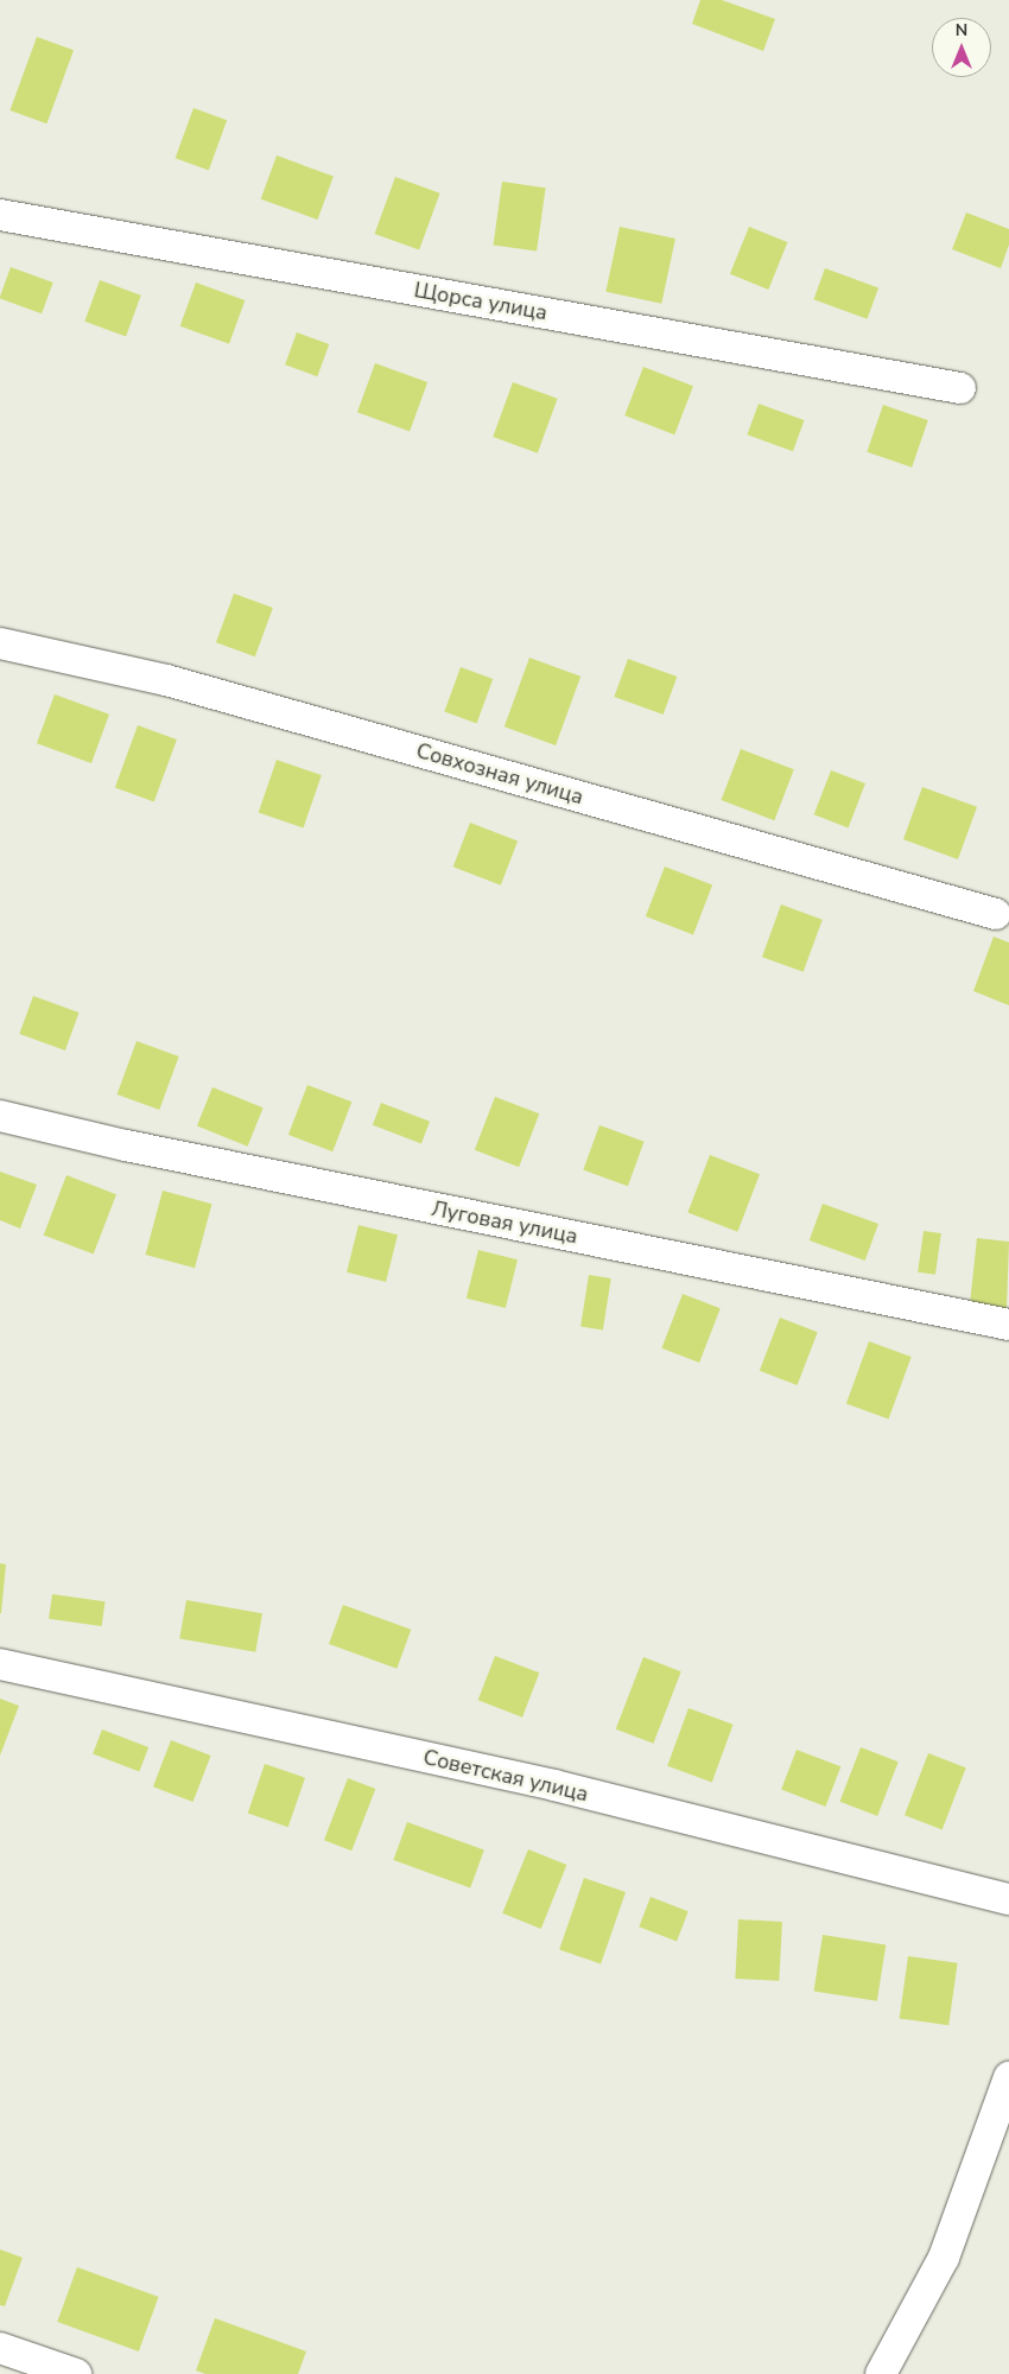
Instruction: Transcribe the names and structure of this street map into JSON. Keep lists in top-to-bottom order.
{
  "streets": {
    "street": [
      "Щорса улица",
      "Совхозная улица",
      "Луговая улица",
      "Советская улица"
    ]
  },
  "north": "top"
}
